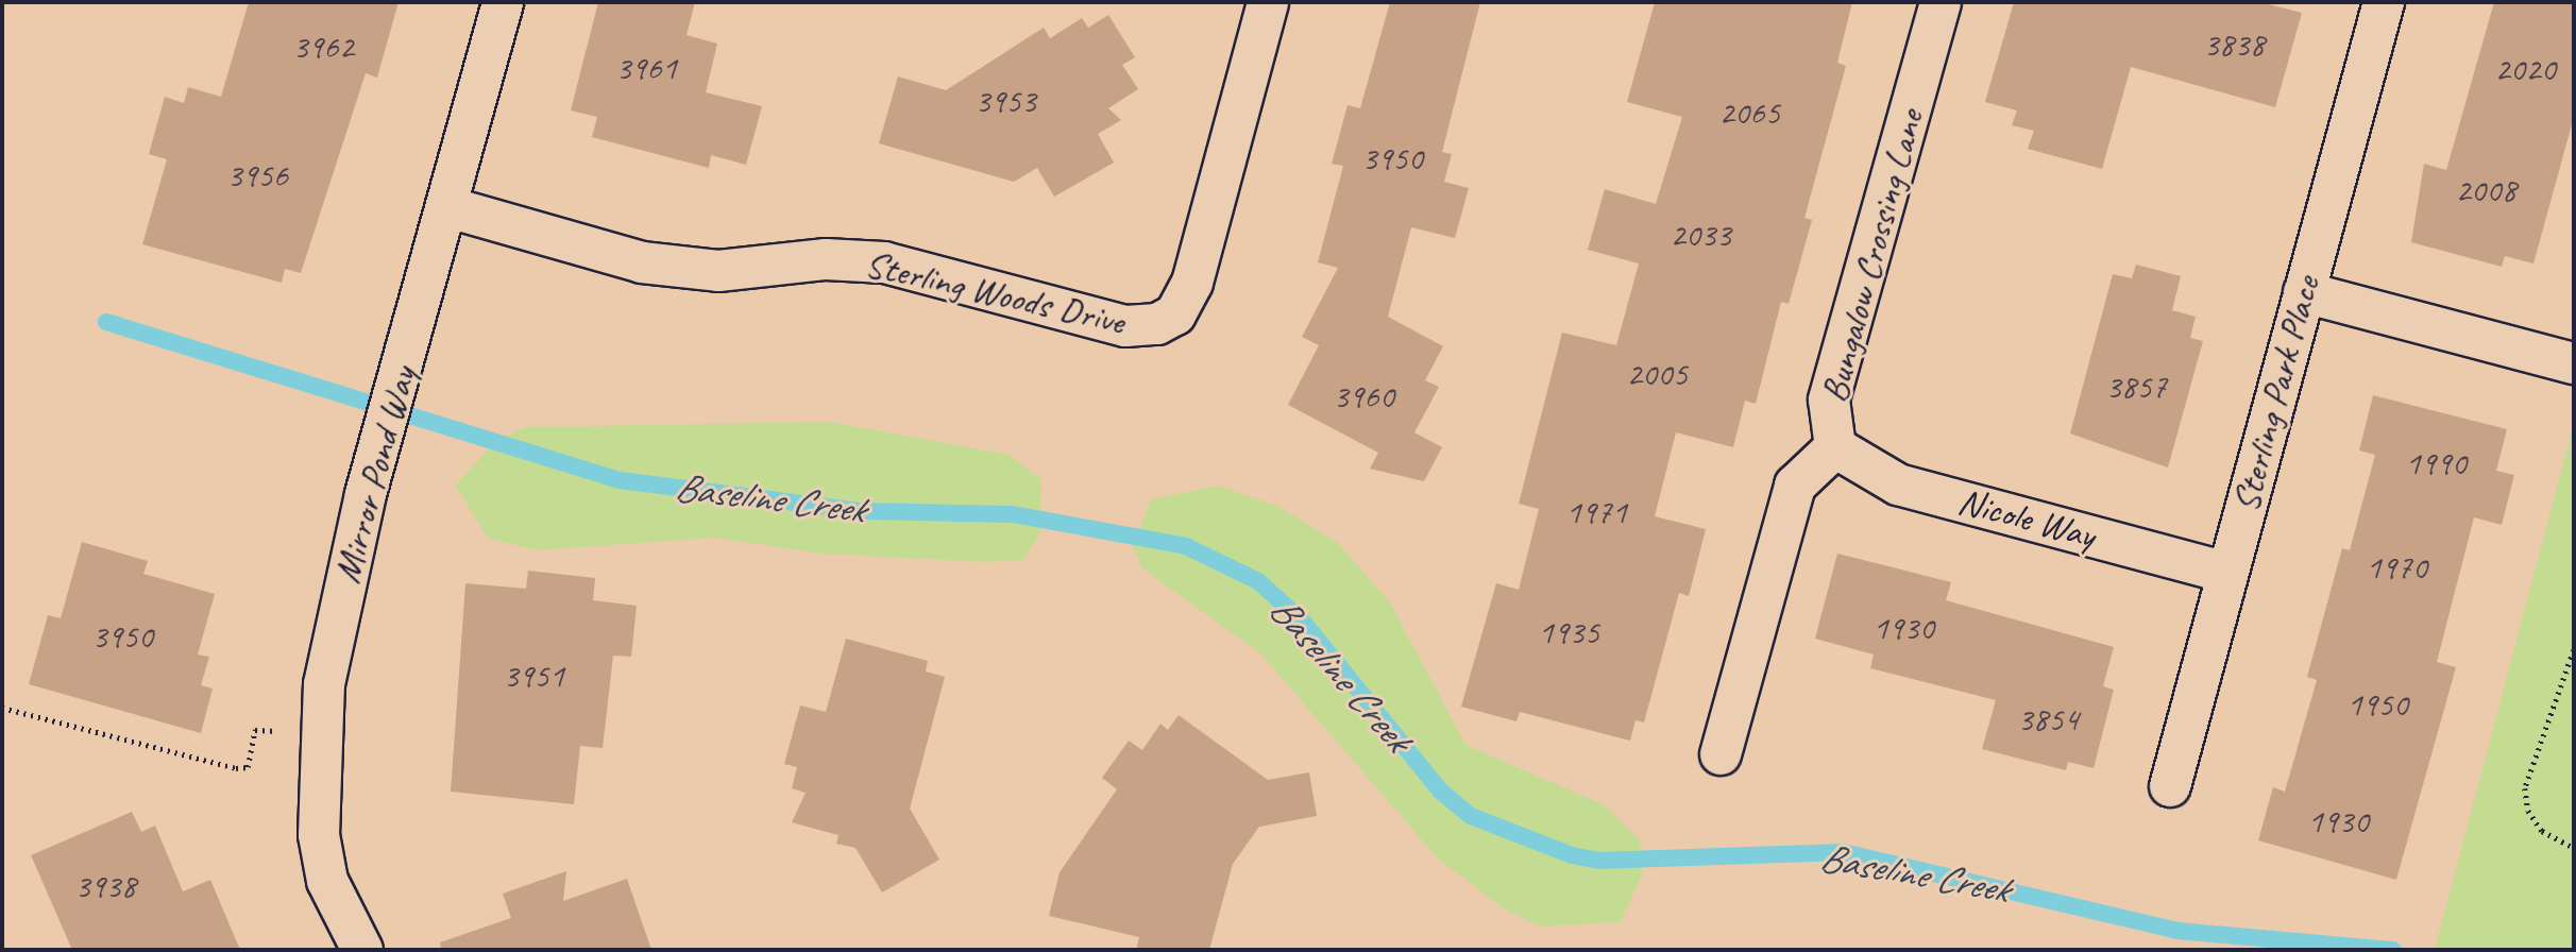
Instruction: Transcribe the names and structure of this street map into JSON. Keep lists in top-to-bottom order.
{
  "streets": {
    "street": [
      "Bungalow Crossing Lane",
      "Sterling Woods Drive",
      "Sterling Park Place",
      "Mirror Pond Way",
      "Nicole Way"
    ]
  },
  "crossings": [
    ["Bungalow Crossing Lane", "Nicole Way"],
    ["Sterling Woods Drive", "Mirror Pond Way"],
    ["Sterling Park Place", "Nicole Way"]
  ],
  "water": ["Baseline Creek"],
  "house_numbers": [
    "3838",
    "3962",
    "3961",
    "2020",
    "3953",
    "2065",
    "3950",
    "3956",
    "2008",
    "2033",
    "2005",
    "3857",
    "3960",
    "1990",
    "1971",
    "1970",
    "1930",
    "1935",
    "3950",
    "3951",
    "1950",
    "3854",
    "1930",
    "3938"
  ]
}
